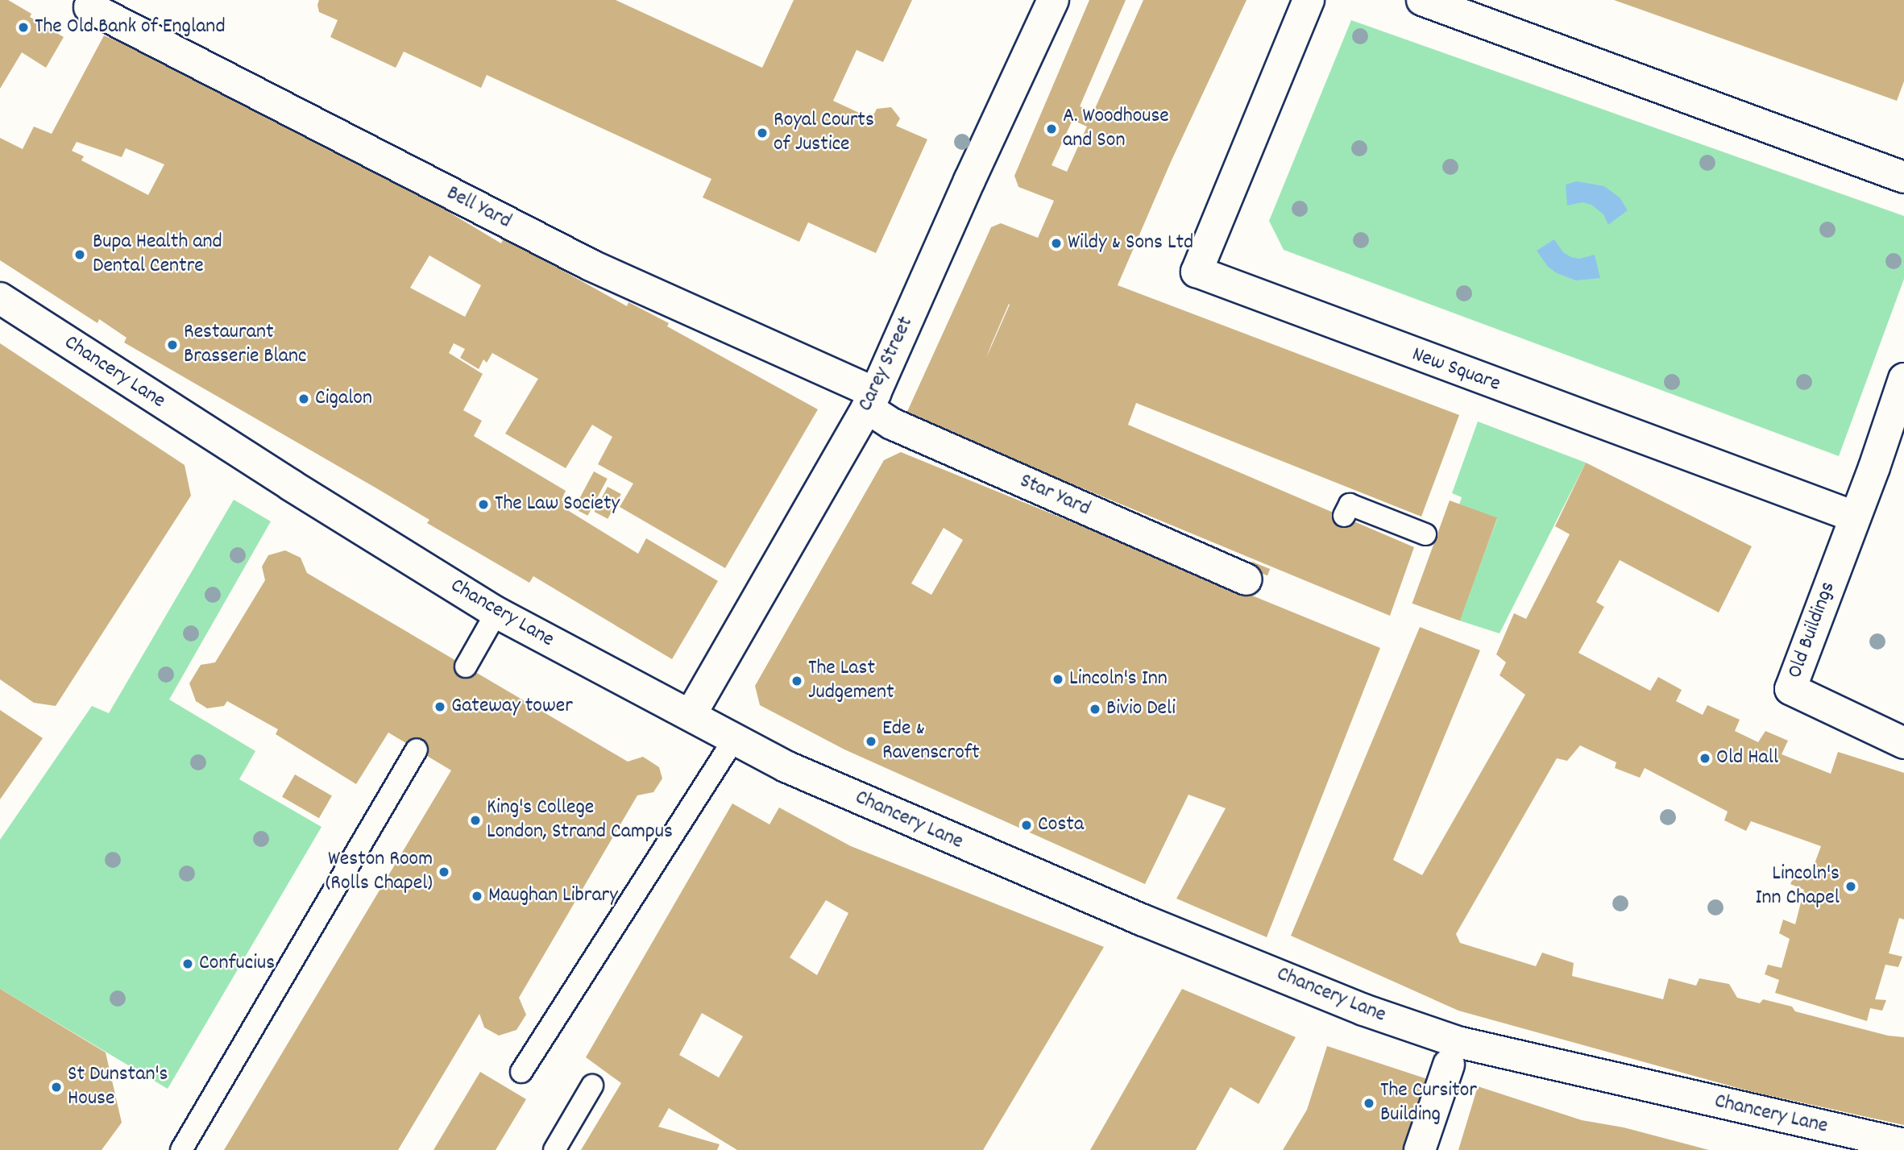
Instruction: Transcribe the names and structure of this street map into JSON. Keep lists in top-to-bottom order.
{
  "streets": {
    "street": [
      "Bell Yard",
      "Carey Street",
      "New Square",
      "Chancery Lane",
      "Star Yard",
      "Old Buildings"
    ]
  },
  "crossings": [
    ["Bell Yard", "Carey Street"],
    ["Bell Yard", "Star Yard"],
    ["Carey Street", "Chancery Lane"],
    ["Carey Street", "Star Yard"],
    ["New Square", "Old Buildings"]
  ],
  "places": [
    "The Old Bank of England",
    "A. Woodhouse and Son",
    "Royal Courts of Justice",
    "Wildy & Sons Ltd",
    "Bupa Health and Dental Centre",
    "Restaurant Brasserie Blanc",
    "Cigalon",
    "The Law Society",
    "Lincoln's Inn",
    "The Last Judgement",
    "Gateway tower",
    "Bivio Deli",
    "Ede & Ravenscroft",
    "Old Hall",
    "King's College London, Strand Campus",
    "Costa",
    "Weston Room (Rolls Chapel)",
    "Lincoln's Inn Chapel",
    "Maughan Library",
    "Confucius",
    "St Dunstan's House",
    "The Cursitor Building"
  ]
}
